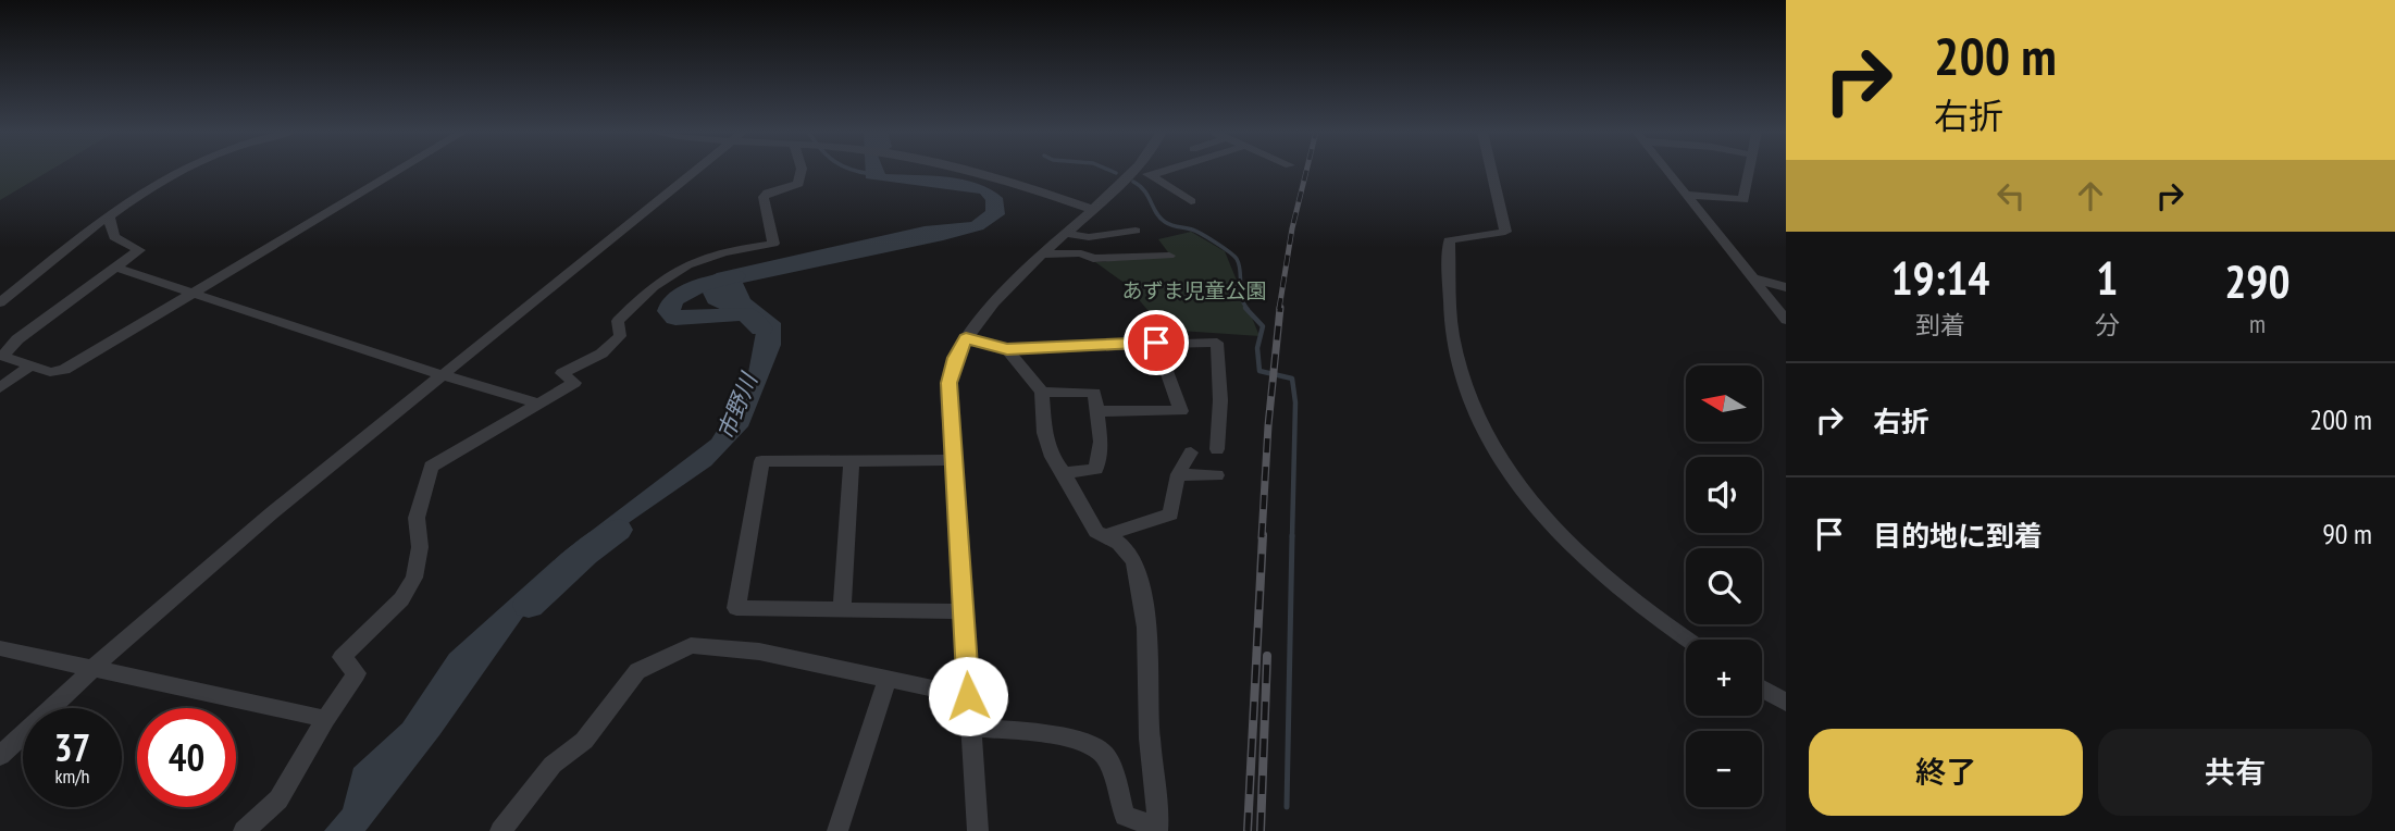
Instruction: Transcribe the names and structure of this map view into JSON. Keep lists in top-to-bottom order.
{
  "water": ["市野川"],
  "parks": ["あずま児童公園"],
  "north": "left",
  "page": {
    "turn": ["200 m", "右折"],
    "eta": [
      "19:14",
      "到着",
      "1",
      "分",
      "290",
      "m"
    ],
    "list": [
      {
        "name": "右折",
        "value": "200 m"
      },
      {
        "name": "目的地に到着",
        "value": "90 m"
      }
    ],
    "map_buttons": ["+", "−"],
    "speed": "37 km/h",
    "limit": "40",
    "buttons": ["終了", "共有"]
  }
}
